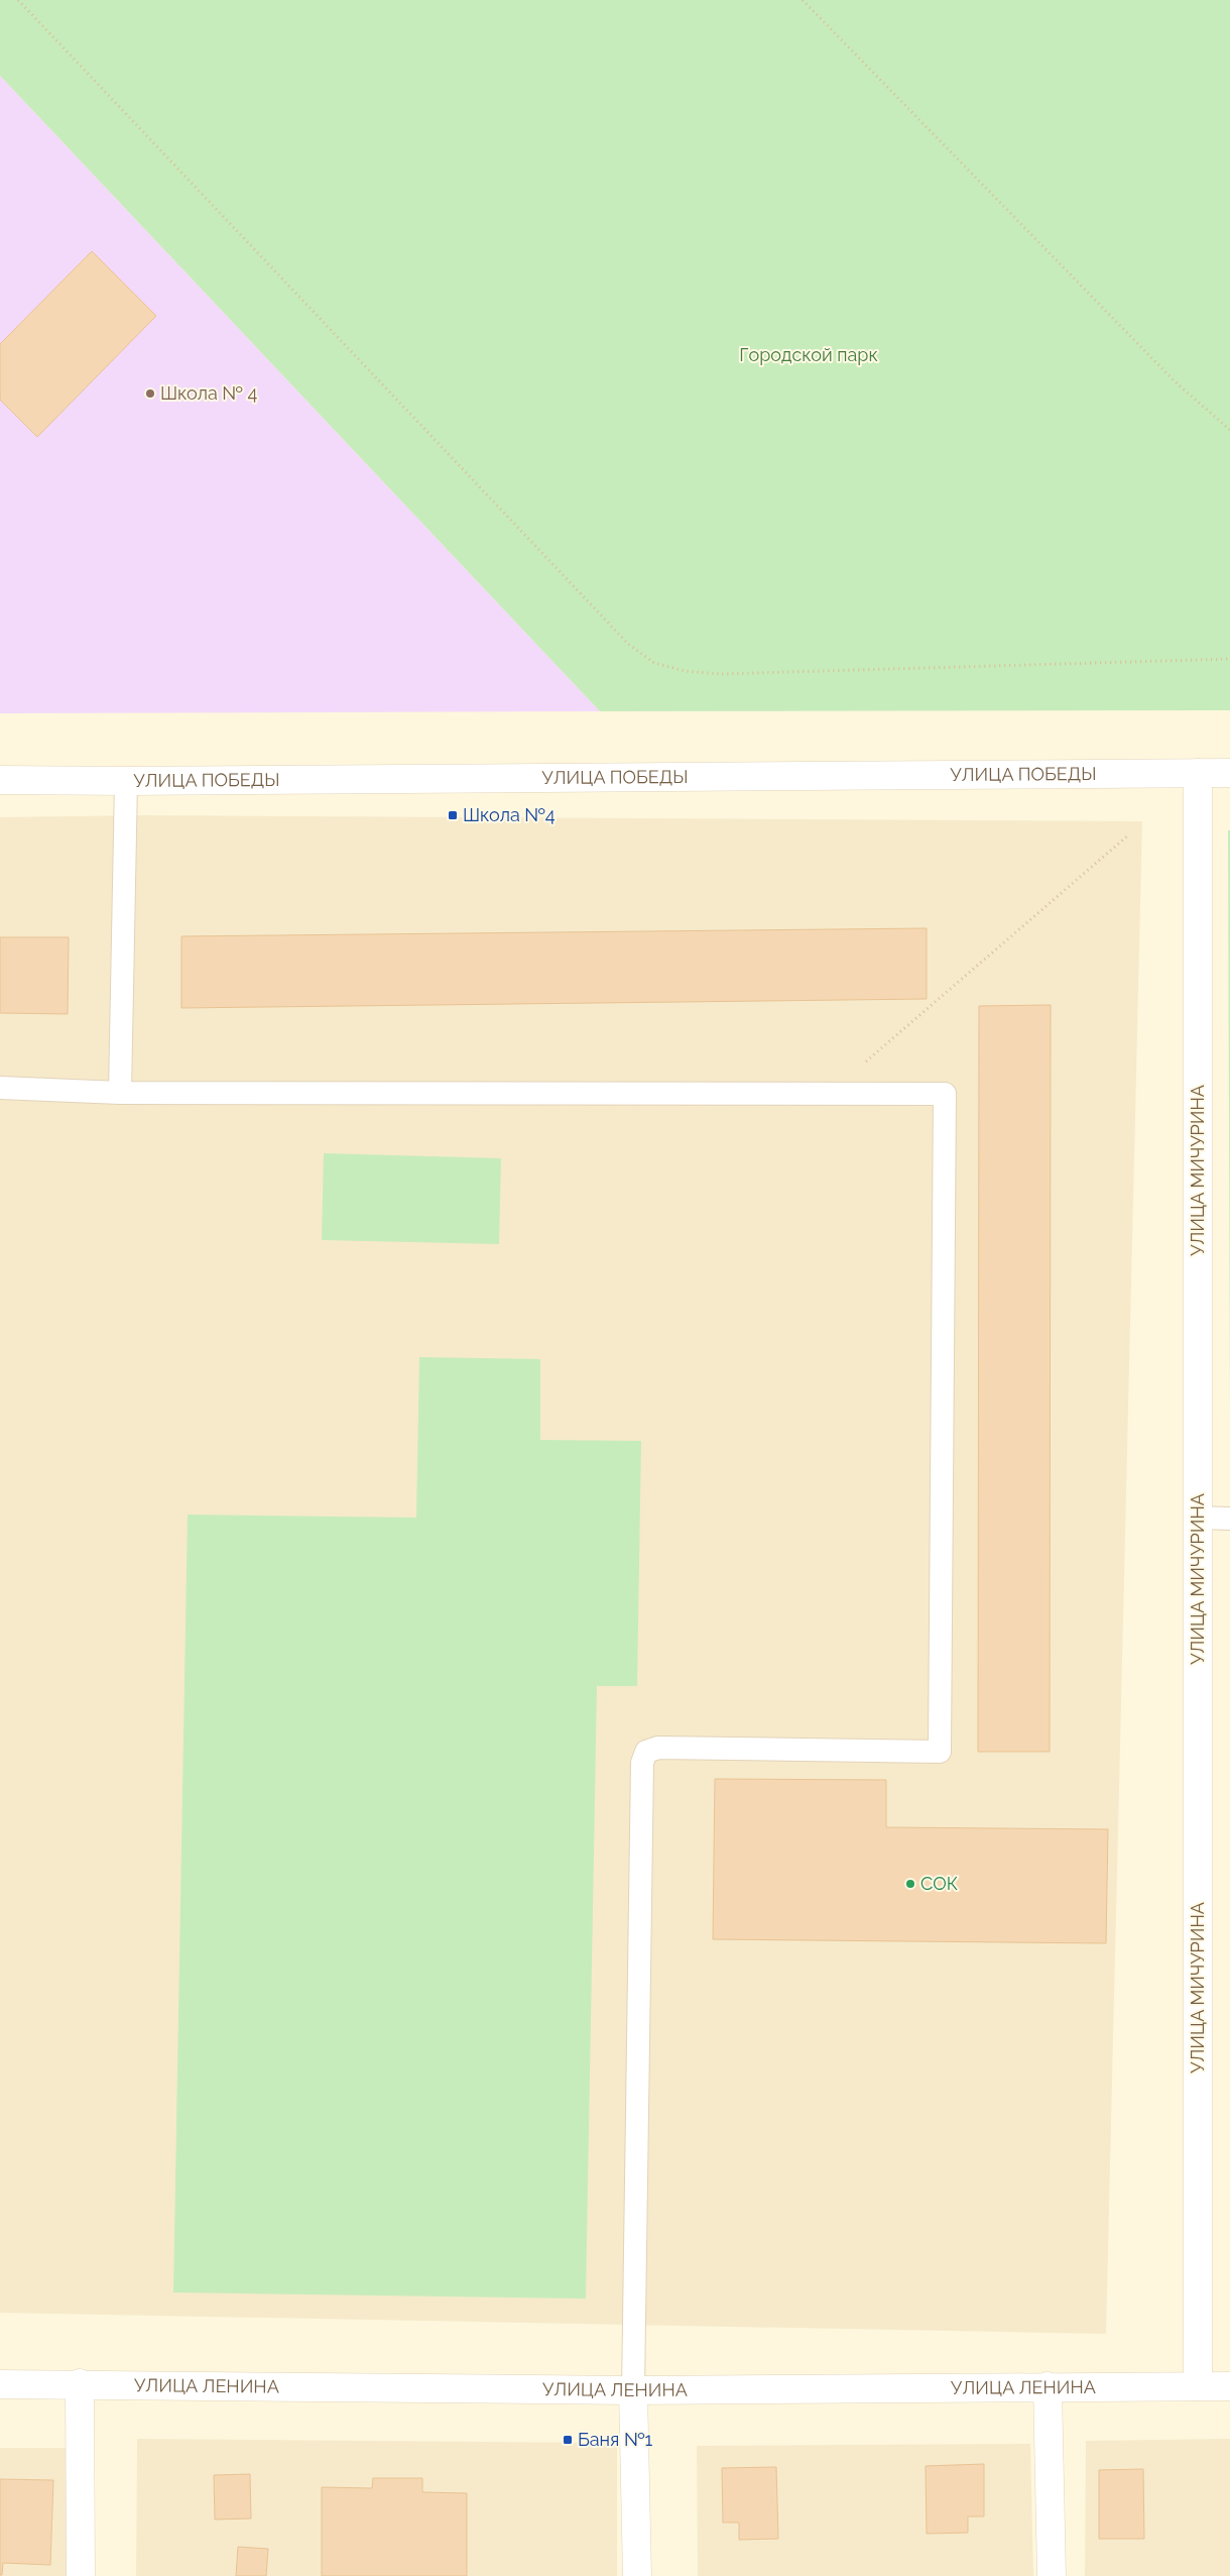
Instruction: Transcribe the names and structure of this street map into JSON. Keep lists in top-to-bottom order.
{
  "streets": {
    "street": ["УЛИЦА ПОБЕДЫ", "УЛИЦА МИЧУРИНА", "УЛИЦА ЛЕНИНА"]
  },
  "crossings": [
    ["УЛИЦА ПОБЕДЫ", "УЛИЦА МИЧУРИНА"],
    ["УЛИЦА МИЧУРИНА", "УЛИЦА ЛЕНИНА"]
  ],
  "parks": ["Городской парк"],
  "places": {
    "other": ["Школа № 4", "СОК"],
    "transit": ["Школа №4", "Баня №1"]
  }
}
